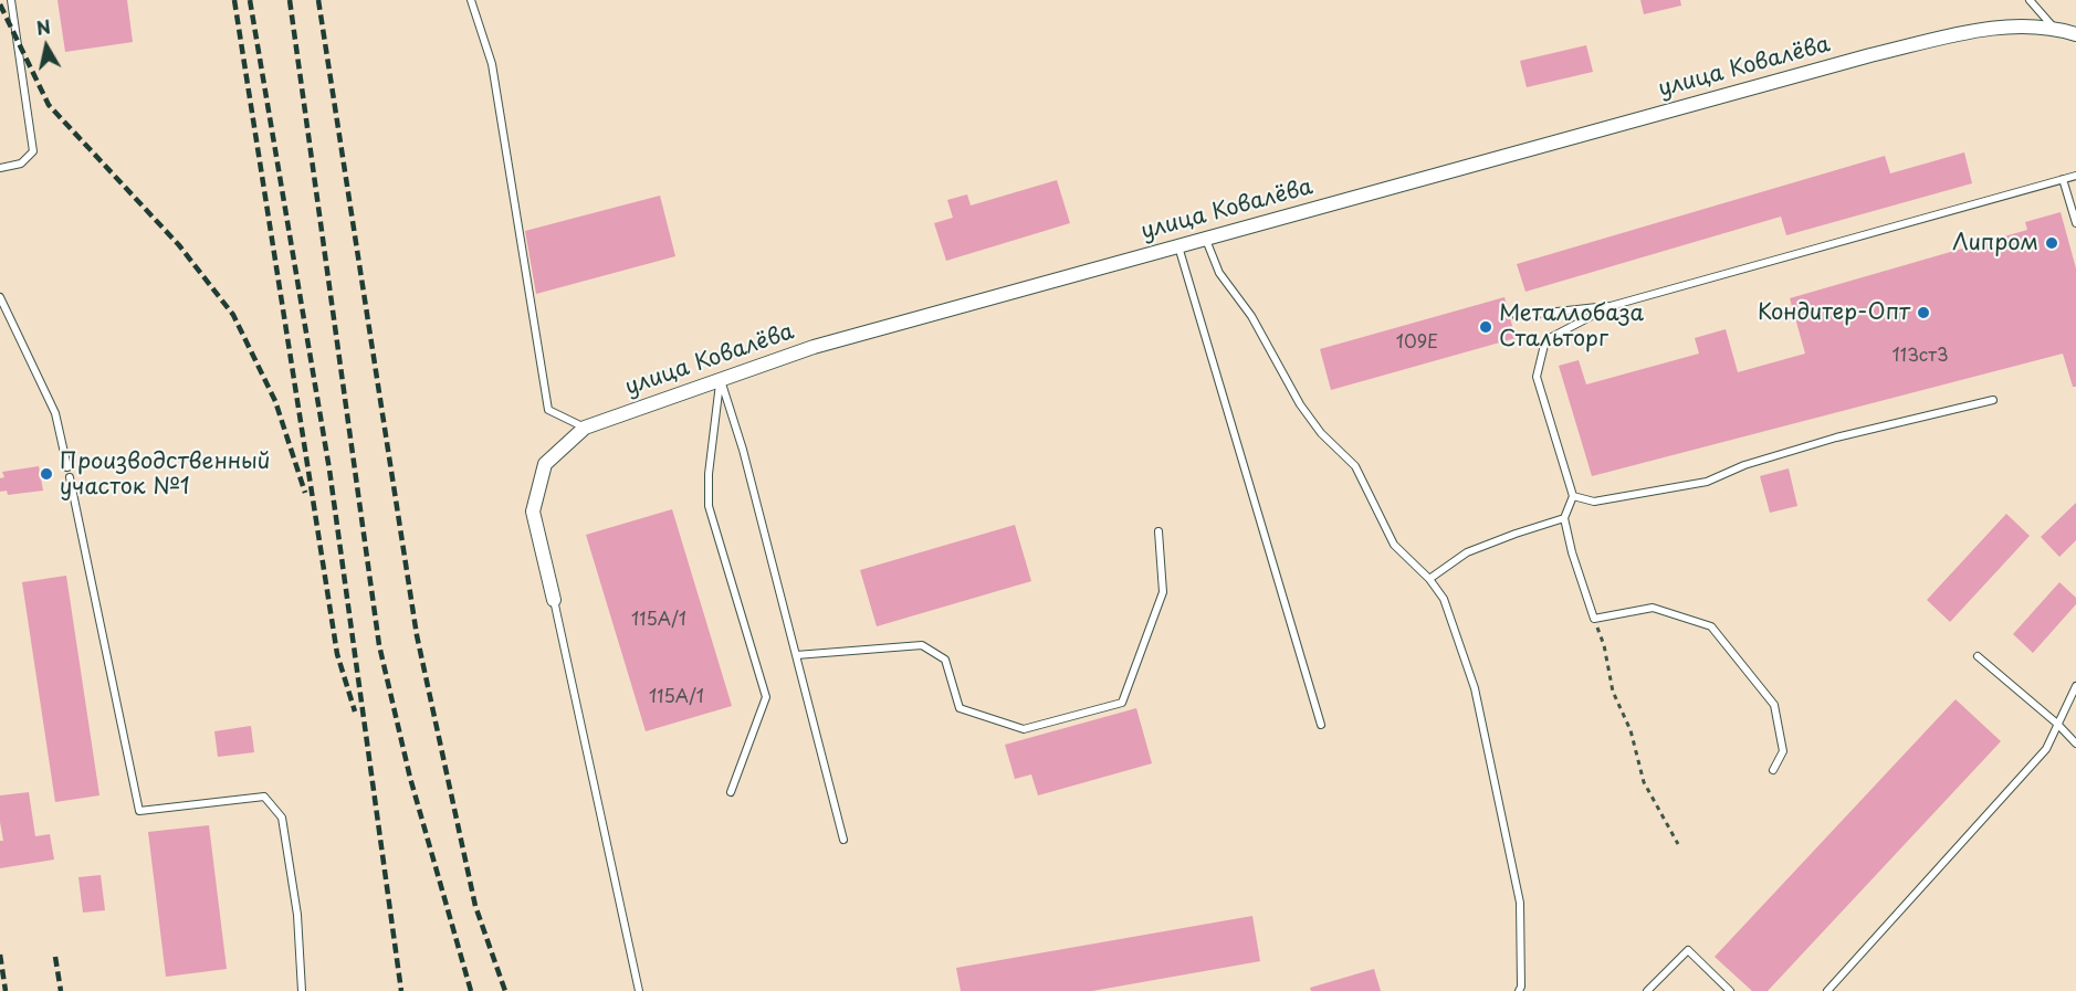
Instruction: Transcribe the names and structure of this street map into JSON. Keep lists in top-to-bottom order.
{
  "streets": {
    "street": ["улица Ковалёва"]
  },
  "places": [
    "Липром",
    "Кондитер-Опт",
    "Металлобаза Стальторг",
    "Производственный участок №1"
  ],
  "house_numbers": [
    "109Е",
    "113ст3",
    "115А/1",
    "115А/1"
  ],
  "north": "top"
}
